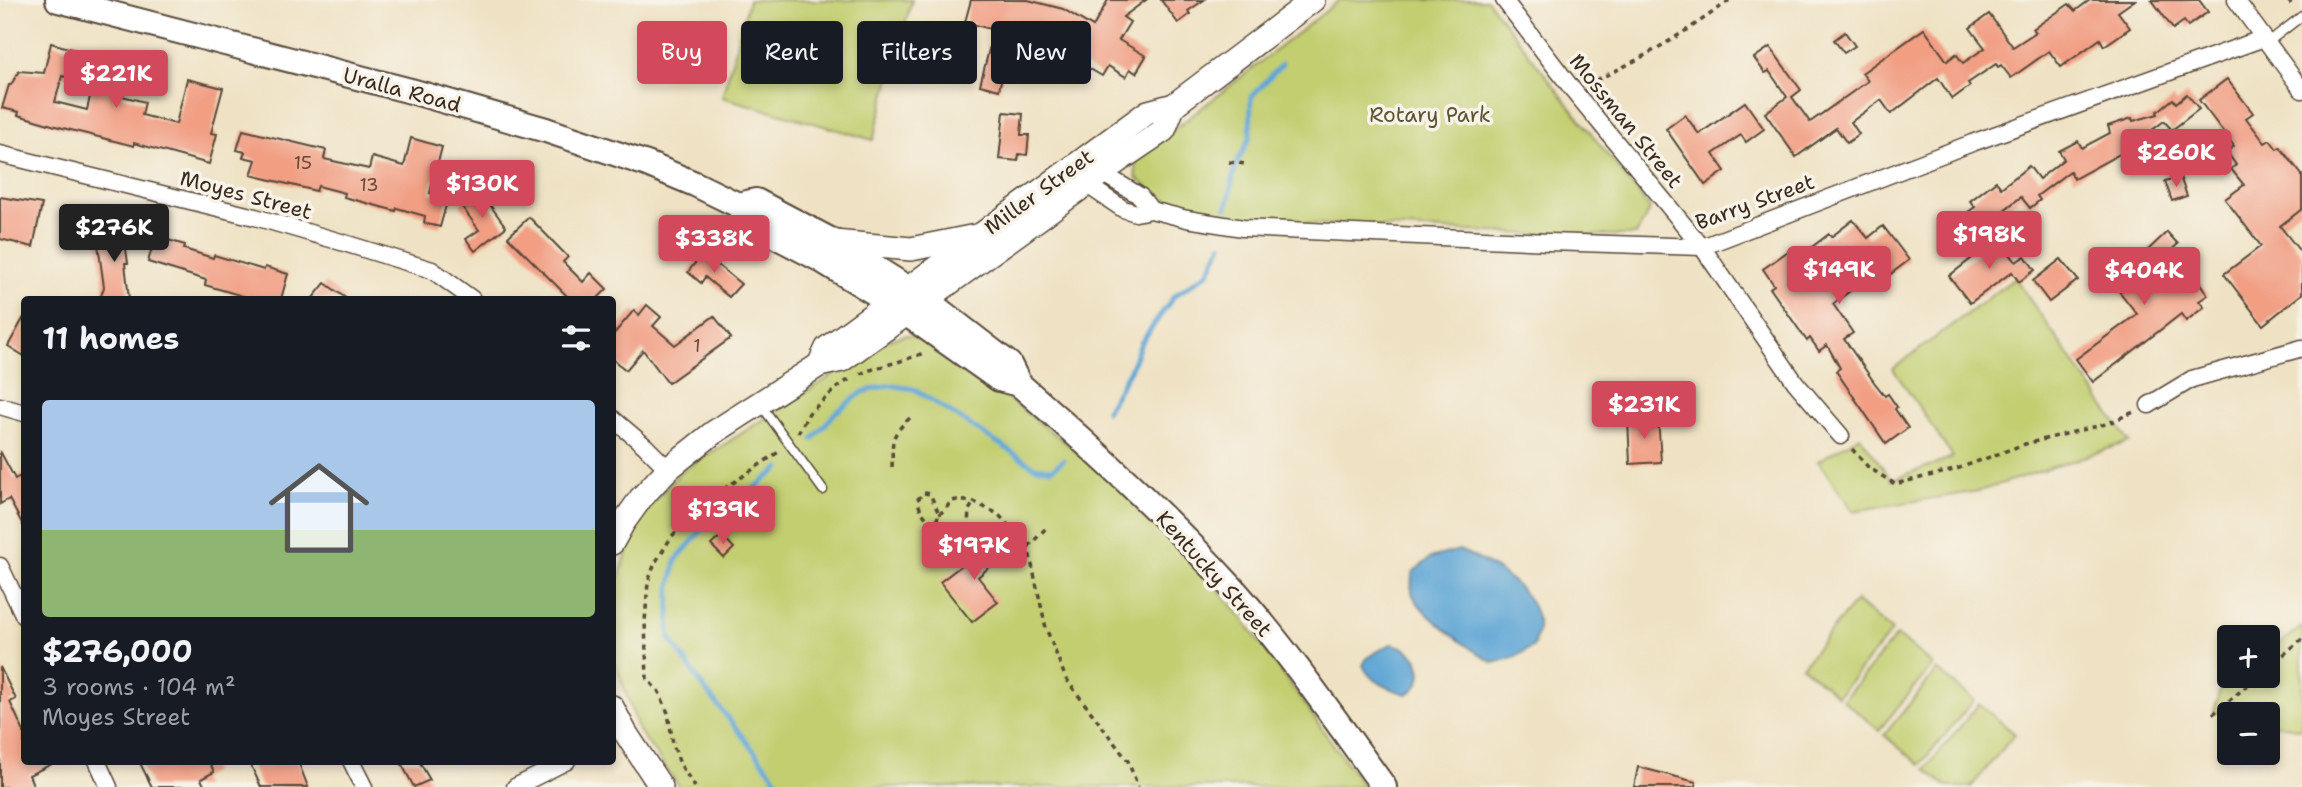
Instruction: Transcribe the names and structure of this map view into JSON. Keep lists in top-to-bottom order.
{
  "streets": {
    "main road": ["Uralla Road", "Miller Street", "Kentucky Street"],
    "street": ["Mossman Street", "Moyes Street", "Barry Street"]
  },
  "crossings": [
    ["Uralla Road", "Miller Street"],
    ["Uralla Road", "Kentucky Street"],
    ["Mossman Street", "Barry Street"],
    ["Miller Street", "Barry Street"],
    ["Miller Street", "Kentucky Street"]
  ],
  "parks": ["Rotary Park"],
  "house_numbers": ["15", "13", "1"],
  "page": {
    "chip": [
      "Buy",
      "Rent",
      "Filters",
      "New"
    ],
    "price": [
      "$221K",
      "$260K",
      "$130K",
      "$276K",
      "$198K",
      "$338K",
      "$149K",
      "$404K",
      "$231K",
      "$139K",
      "$197K"
    ],
    "heading": "11 homes",
    "list": [
      {
        "name": "$276,000",
        "note": "3 rooms · 104 m² · Moyes Street"
      }
    ],
    "map_buttons": ["+", "−"]
  }
}
